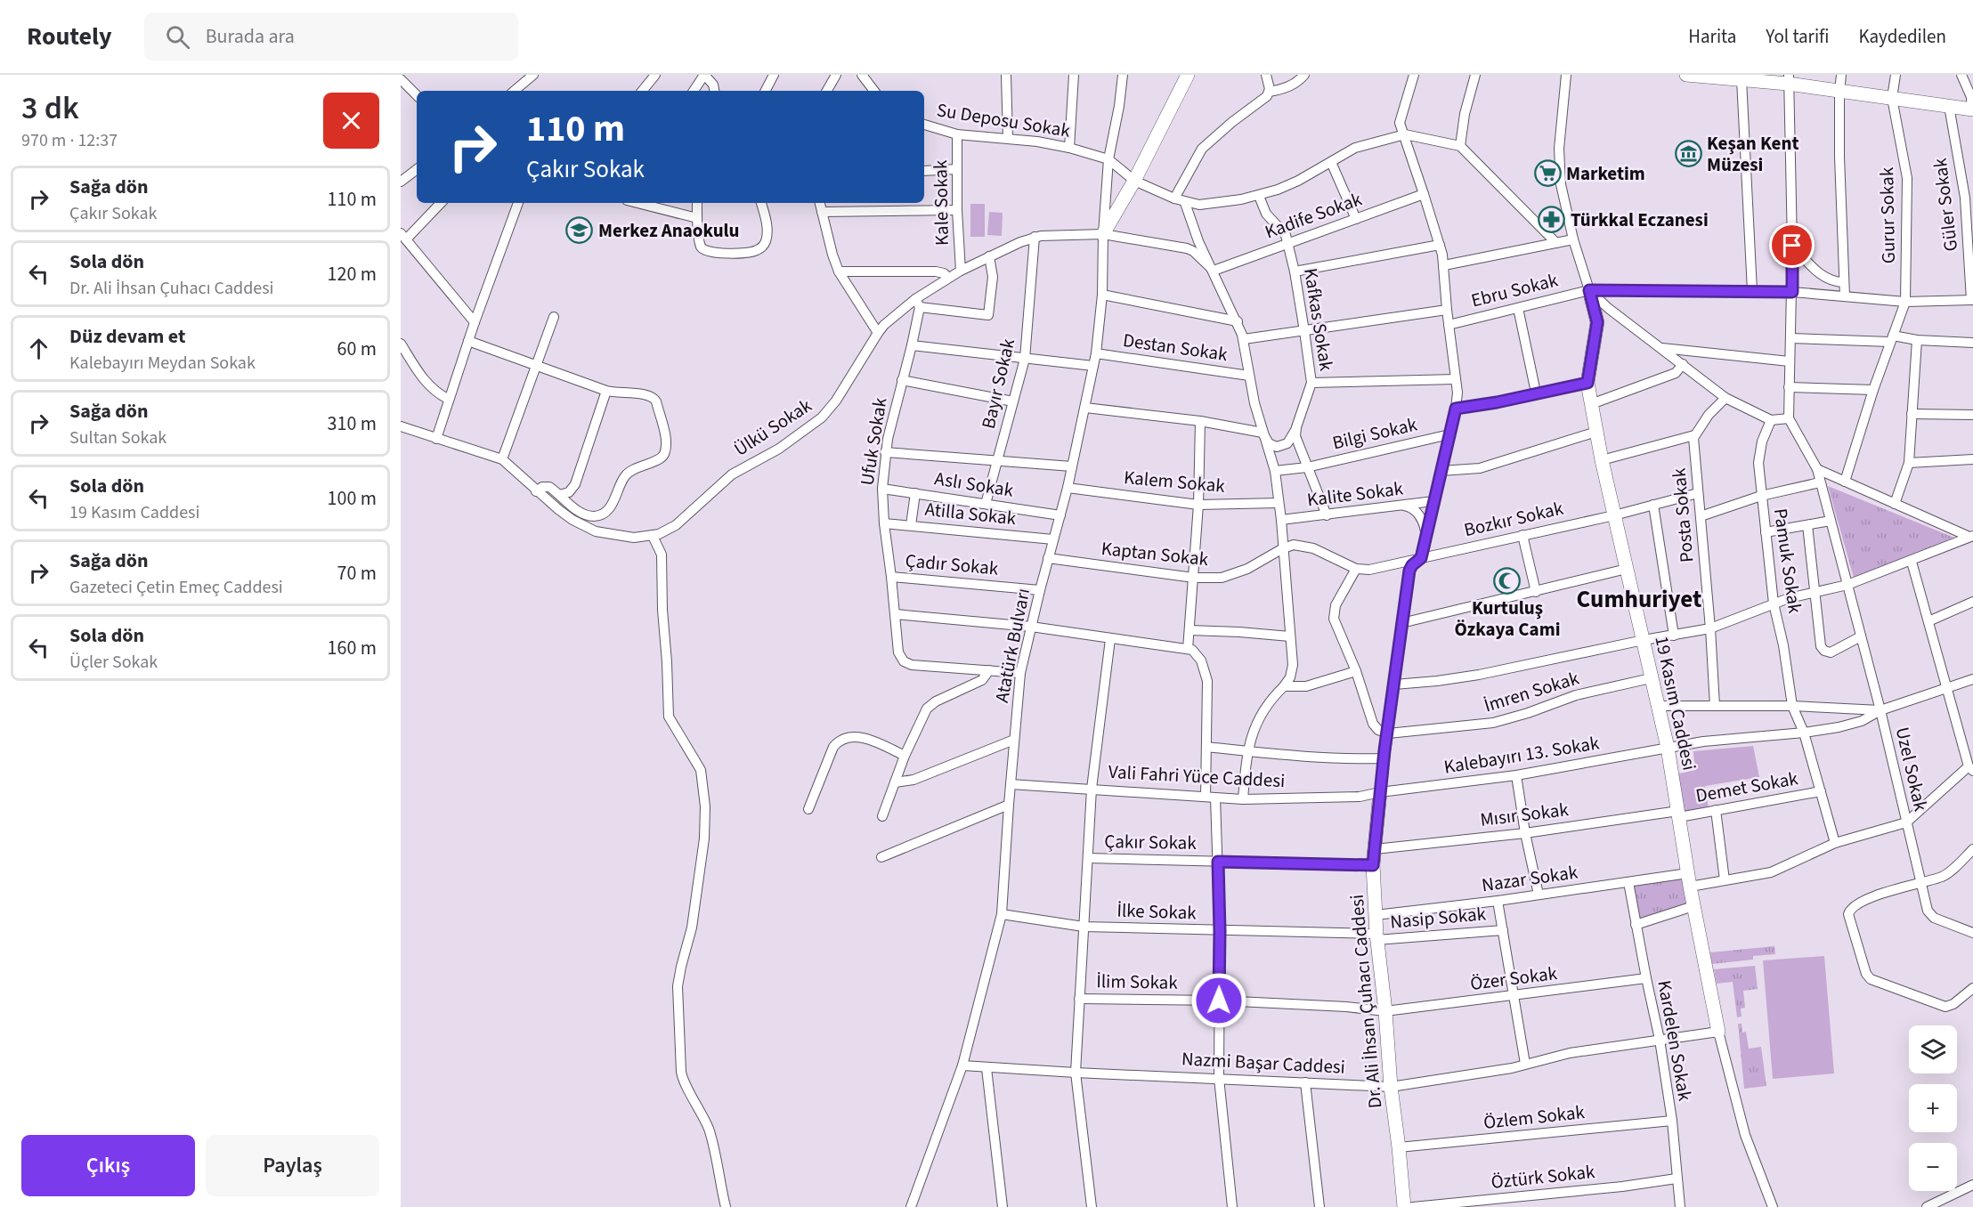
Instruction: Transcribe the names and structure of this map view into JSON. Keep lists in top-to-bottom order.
{
  "streets": {
    "street": [
      "Su Deposu Sokak",
      "Kale Sokak",
      "Güler Sokak",
      "Kadife Sokak",
      "Gurur Sokak",
      "Ebru Sokak",
      "Kafkas Sokak",
      "Destan Sokak",
      "Bayır Sokak",
      "Ülkü Sokak",
      "Bilgi Sokak",
      "Ufuk Sokak",
      "Kalem Sokak",
      "Aslı Sokak",
      "Kalite Sokak",
      "Atilla Sokak",
      "Posta Sokak",
      "Bozkır Sokak",
      "Kaptan Sokak",
      "Pamuk Sokak",
      "Çadır Sokak",
      "Atatürk Bulvarı",
      "İmren Sokak",
      "19 Kasım Caddesi",
      "Kalebayırı 13. Sokak",
      "Uzel Sokak",
      "Vali Fahri Yüce Caddesi",
      "Demet Sokak",
      "Mısır Sokak",
      "Çakır Sokak",
      "Nazar Sokak",
      "İlke Sokak",
      "Nasip Sokak",
      "Özer Sokak",
      "İlim Sokak",
      "Dr. Ali İhsan Çuhacı Caddesi",
      "Kardelen Sokak",
      "Nazmi Başar Caddesi",
      "Özlem Sokak",
      "Öztürk Sokak"
    ]
  },
  "crossings": [
    ["Su Deposu Sokak", "Kale Sokak"],
    ["Su Deposu Sokak", "Atatürk Bulvarı"],
    ["Kale Sokak", "Ülkü Sokak"],
    ["Güler Sokak", "Ebru Sokak"],
    ["Kadife Sokak", "Kafkas Sokak"],
    ["Kadife Sokak", "Ülkü Sokak"],
    ["Gurur Sokak", "Ebru Sokak"],
    ["Ebru Sokak", "19 Kasım Caddesi"],
    ["Destan Sokak", "Atatürk Bulvarı"],
    ["Bayır Sokak", "Ülkü Sokak"],
    ["Bayır Sokak", "Aslı Sokak"],
    ["Ülkü Sokak", "Ufuk Sokak"],
    ["Ülkü Sokak", "Atatürk Bulvarı"],
    ["Ufuk Sokak", "Aslı Sokak"],
    ["Ufuk Sokak", "Atilla Sokak"],
    ["Ufuk Sokak", "Çadır Sokak"],
    ["Kalem Sokak", "Atatürk Bulvarı"],
    ["Aslı Sokak", "Atatürk Bulvarı"],
    ["Atilla Sokak", "Atatürk Bulvarı"],
    ["Posta Sokak", "Bozkır Sokak"],
    ["Bozkır Sokak", "19 Kasım Caddesi"],
    ["Kaptan Sokak", "Atatürk Bulvarı"],
    ["Pamuk Sokak", "Kalebayırı 13. Sokak"],
    ["Pamuk Sokak", "Demet Sokak"],
    ["Pamuk Sokak", "Nazar Sokak"],
    ["Çadır Sokak", "Atatürk Bulvarı"],
    ["Atatürk Bulvarı", "Vali Fahri Yüce Caddesi"],
    ["Atatürk Bulvarı", "İlke Sokak"],
    ["Atatürk Bulvarı", "Nazmi Başar Caddesi"],
    ["İmren Sokak", "19 Kasım Caddesi"],
    ["19 Kasım Caddesi", "Kalebayırı 13. Sokak"],
    ["19 Kasım Caddesi", "Demet Sokak"],
    ["19 Kasım Caddesi", "Mısır Sokak"],
    ["19 Kasım Caddesi", "Nazar Sokak"],
    ["19 Kasım Caddesi", "Nazmi Başar Caddesi"],
    ["Kalebayırı 13. Sokak", "Uzel Sokak"],
    ["Kalebayırı 13. Sokak", "Vali Fahri Yüce Caddesi"],
    ["Kalebayırı 13. Sokak", "Dr. Ali İhsan Çuhacı Caddesi"],
    ["Uzel Sokak", "Nazar Sokak"],
    ["Vali Fahri Yüce Caddesi", "Dr. Ali İhsan Çuhacı Caddesi"],
    ["Demet Sokak", "Mısır Sokak"],
    ["Mısır Sokak", "Dr. Ali İhsan Çuhacı Caddesi"],
    ["Çakır Sokak", "Dr. Ali İhsan Çuhacı Caddesi"],
    ["Nazar Sokak", "Dr. Ali İhsan Çuhacı Caddesi"],
    ["Nazar Sokak", "Kardelen Sokak"],
    ["İlke Sokak", "Nasip Sokak"],
    ["İlke Sokak", "Dr. Ali İhsan Çuhacı Caddesi"],
    ["Nasip Sokak", "Dr. Ali İhsan Çuhacı Caddesi"],
    ["Özer Sokak", "İlim Sokak"],
    ["Özer Sokak", "Dr. Ali İhsan Çuhacı Caddesi"],
    ["Özer Sokak", "Kardelen Sokak"],
    ["İlim Sokak", "Dr. Ali İhsan Çuhacı Caddesi"],
    ["Dr. Ali İhsan Çuhacı Caddesi", "Nazmi Başar Caddesi"],
    ["Dr. Ali İhsan Çuhacı Caddesi", "Özlem Sokak"],
    ["Kardelen Sokak", "Nazmi Başar Caddesi"],
    ["Kardelen Sokak", "Özlem Sokak"],
    ["Kardelen Sokak", "Öztürk Sokak"]
  ],
  "districts": ["Cumhuriyet"],
  "places": {
    "museum": ["Keşan Kent Müzesi"],
    "supermarket": ["Marketim"],
    "pharmacy": ["Türkkal Eczanesi"],
    "school or university": ["Merkez Anaokulu"],
    "mosque": ["Kurtuluş Özkaya Cami"]
  },
  "page": {
    "header": "Routely",
    "search": "Burada ara",
    "nav": ["Harita", "Yol tarifi", "Kaydedilen"],
    "heading": ["3 dk", "970 m · 12:37"],
    "turn": ["110 m", "Çakır Sokak"],
    "list": [
      {
        "name": "Sağa dön",
        "note": "Çakır Sokak",
        "value": "110 m"
      },
      {
        "name": "Sola dön",
        "note": "Dr. Ali İhsan Çuhacı Caddesi",
        "value": "120 m"
      },
      {
        "name": "Düz devam et",
        "note": "Kalebayırı Meydan Sokak",
        "value": "60 m"
      },
      {
        "name": "Sağa dön",
        "note": "Sultan Sokak",
        "value": "310 m"
      },
      {
        "name": "Sola dön",
        "note": "19 Kasım Caddesi",
        "value": "100 m"
      },
      {
        "name": "Sağa dön",
        "note": "Gazeteci Çetin Emeç Caddesi",
        "value": "70 m"
      },
      {
        "name": "Sola dön",
        "note": "Üçler Sokak",
        "value": "160 m"
      }
    ],
    "map_buttons": ["+", "−"],
    "buttons": ["Çıkış", "Paylaş"]
  }
}
